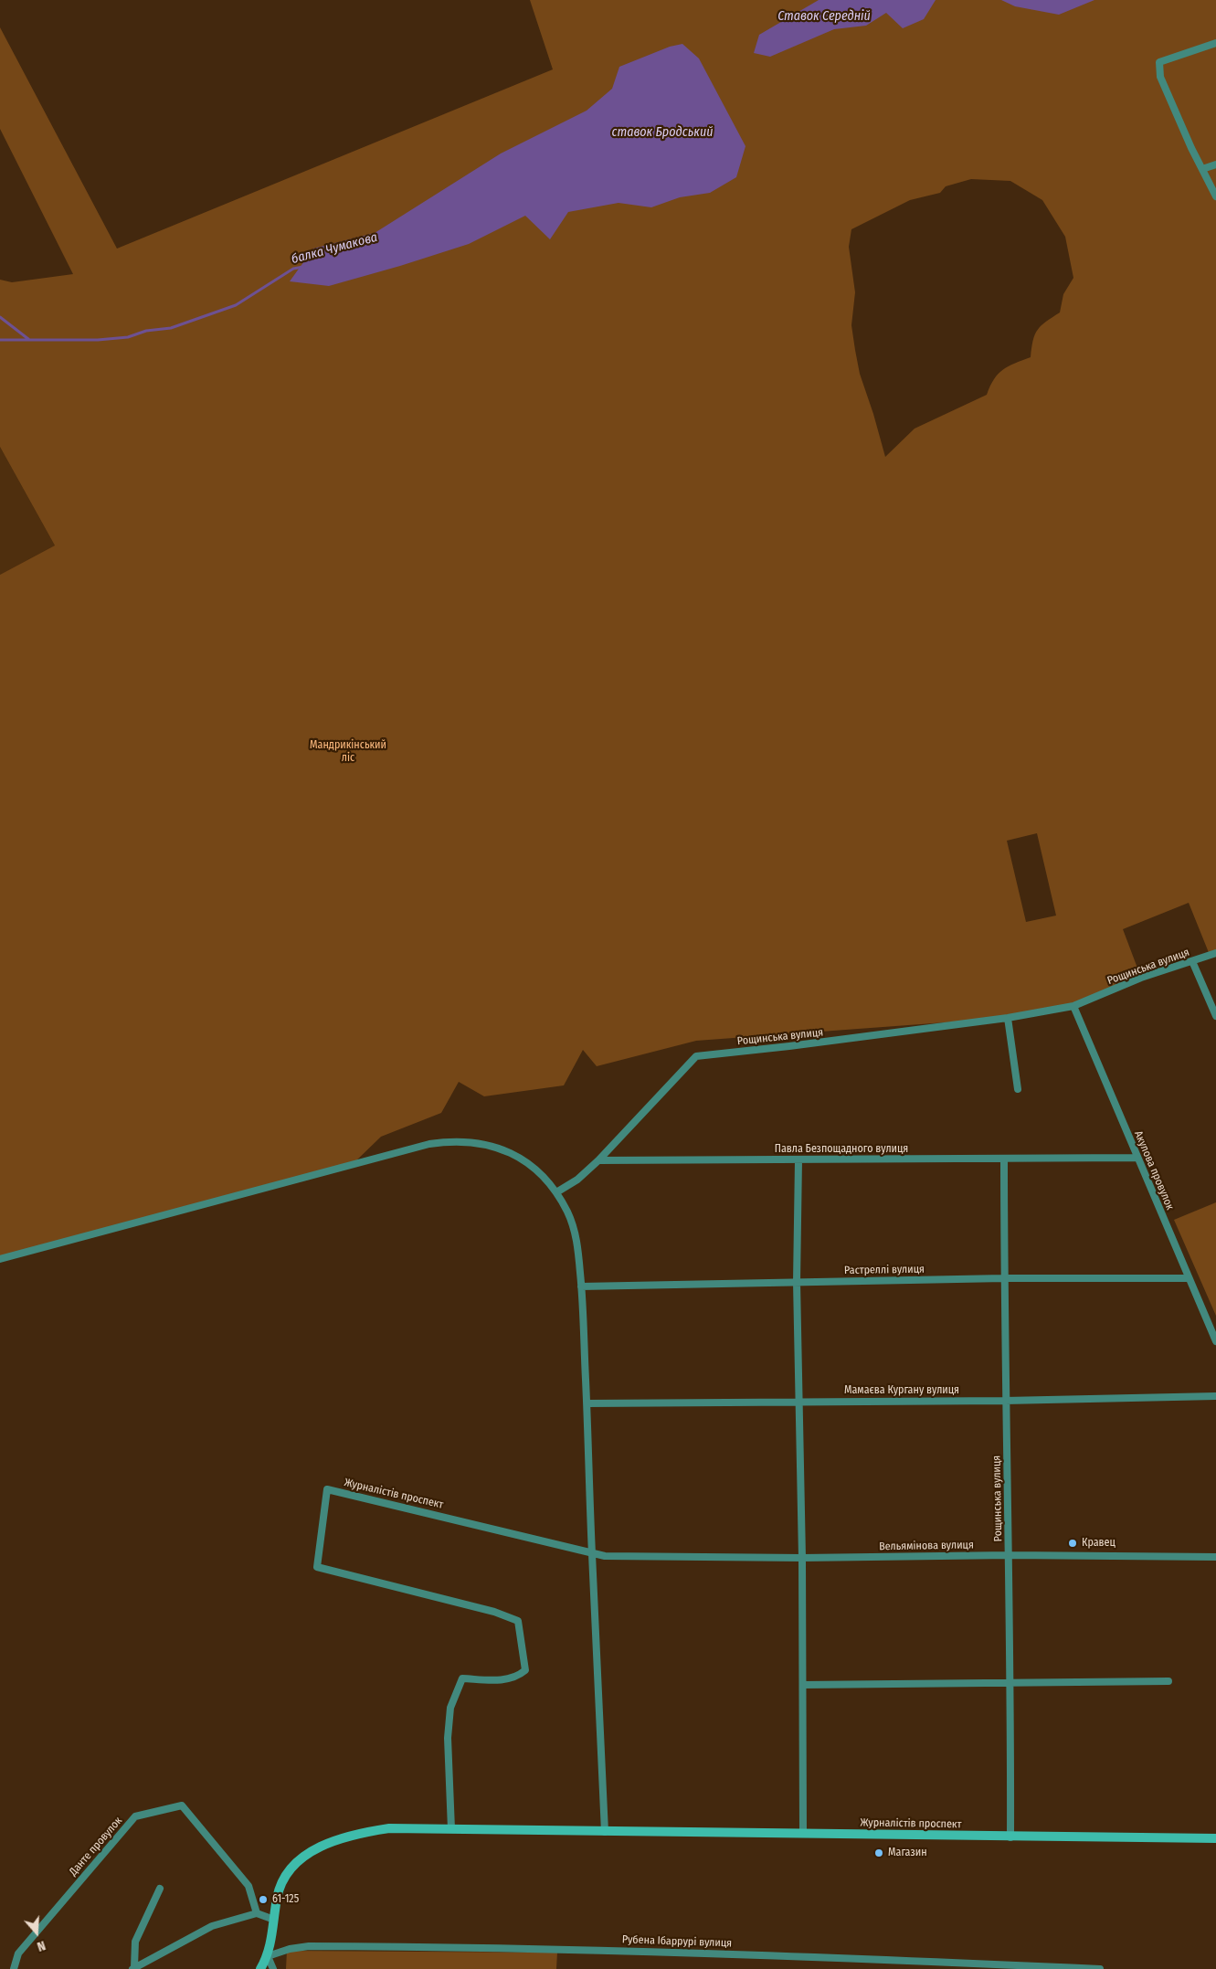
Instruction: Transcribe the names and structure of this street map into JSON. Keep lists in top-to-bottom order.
{
  "streets": {
    "main road": ["Журналістів проспект"],
    "street": [
      "Рощинська вулиця",
      "Павла Безпощадного вулиця",
      "Акулова провулок",
      "Растреллі вулиця",
      "Мамаєва Кургану вулиця",
      "Вельямінова вулиця",
      "Данте провулок",
      "Рубена Ібаррурі вулиця"
    ]
  },
  "crossings": [
    ["Рощинська вулиця", "Павла Безпощадного вулиця"],
    ["Рощинська вулиця", "Акулова провулок"],
    ["Рощинська вулиця", "Растреллі вулиця"],
    ["Рощинська вулиця", "Мамаєва Кургану вулиця"],
    ["Рощинська вулиця", "Журналістів проспект"],
    ["Рощинська вулиця", "Вельямінова вулиця"],
    ["Павла Безпощадного вулиця", "Акулова провулок"],
    ["Акулова провулок", "Растреллі вулиця"],
    ["Журналістів проспект", "Вельямінова вулиця"],
    ["Журналістів проспект", "Рубена Ібаррурі вулиця"]
  ],
  "water": ["Ставок Середній", "ставок Бродський", "балка Чумакова"],
  "parks": ["Мандрикінський ліс"],
  "places": ["Кравец", "Магазин", "61-125"],
  "north": "bottom"
}
